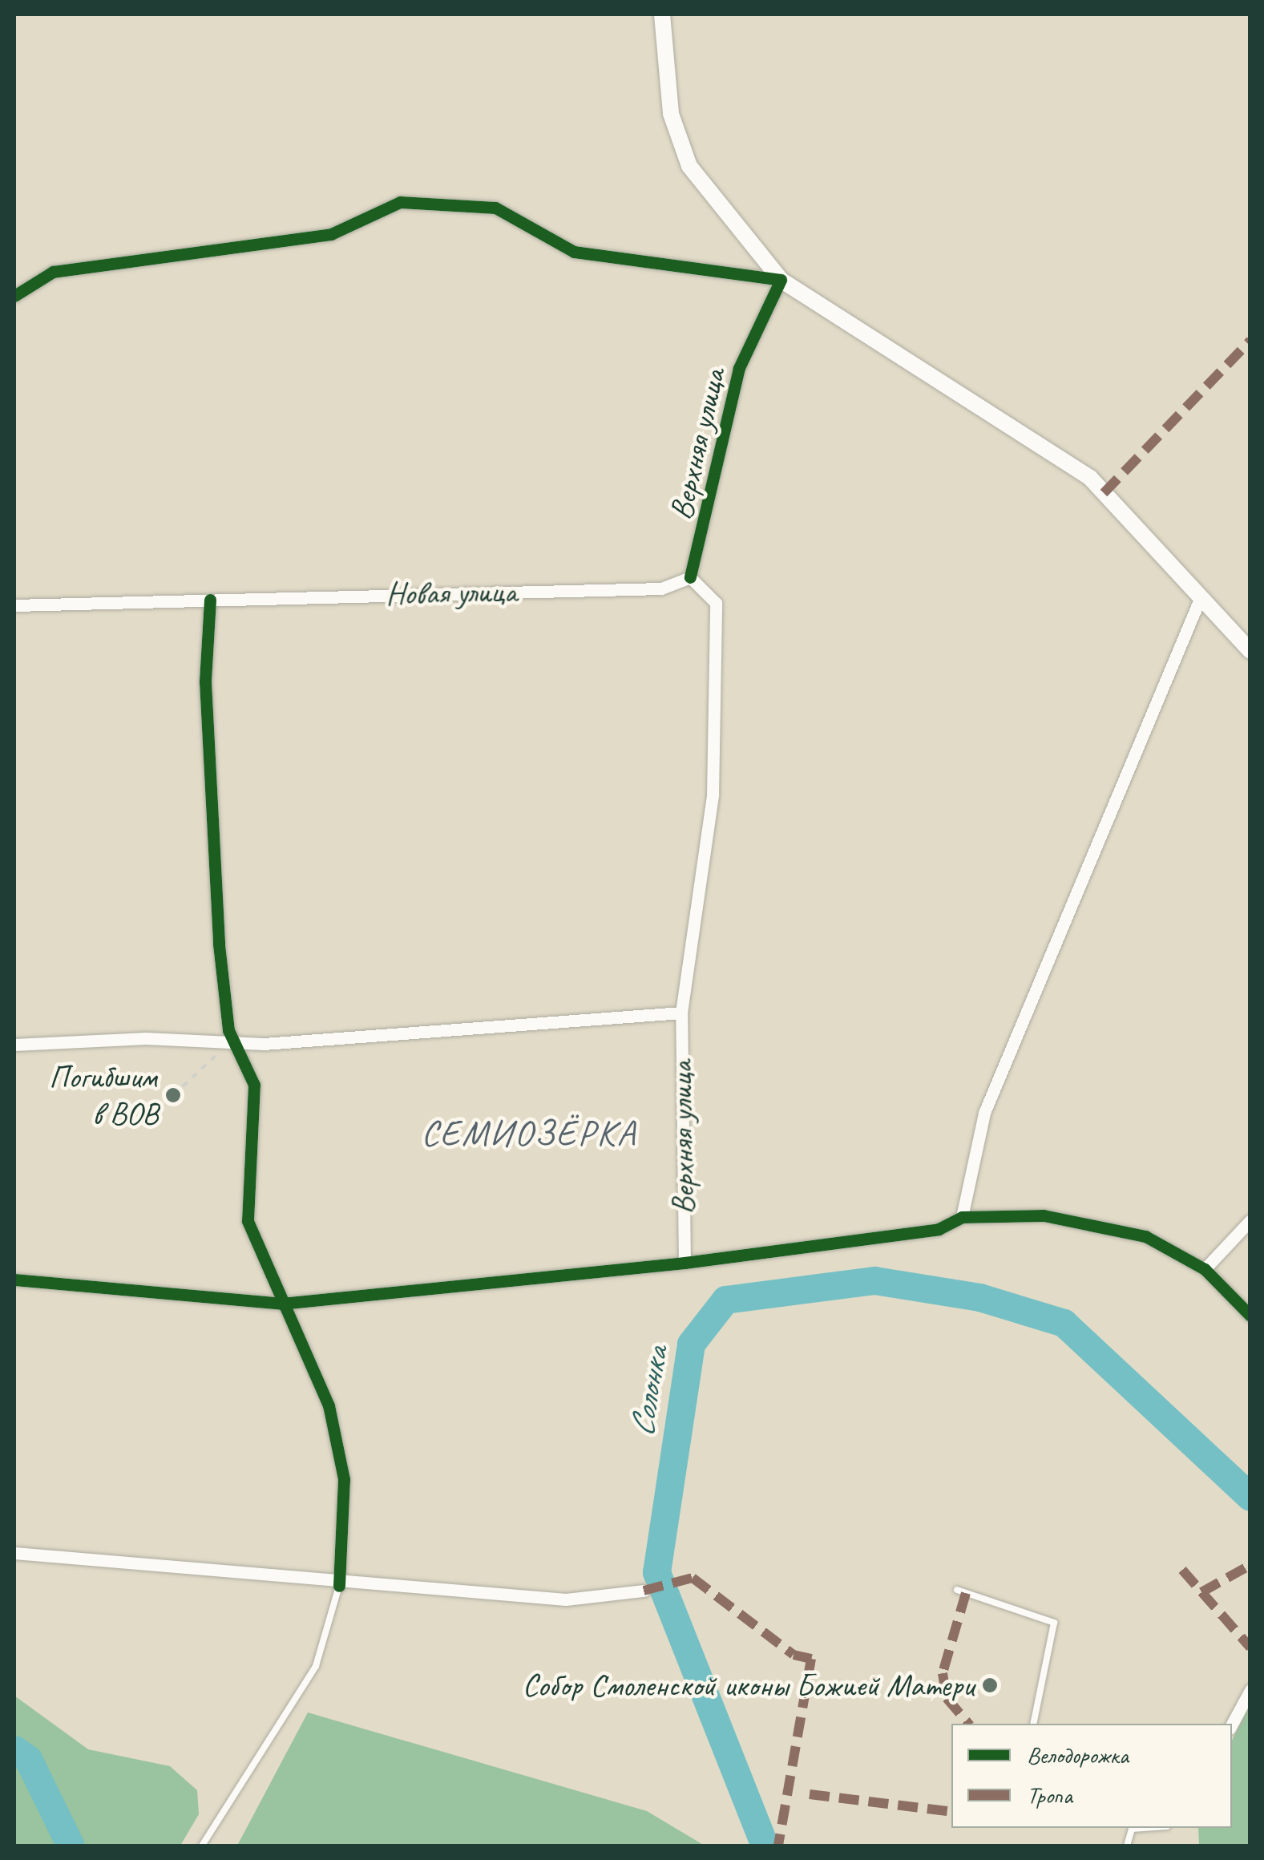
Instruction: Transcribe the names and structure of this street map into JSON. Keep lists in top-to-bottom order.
{
  "streets": {
    "street": ["Верхняя улица", "Новая улица"]
  },
  "crossings": [
    ["Верхняя улица", "Новая улица"]
  ],
  "districts": ["СЕМИОЗЁРКА"],
  "water": ["Солонка"],
  "places": ["Погибшим в ВОВ", "Собор Смоленской иконы Божией Матери"],
  "legend": ["Велодорожка", "Тропа"]
}
